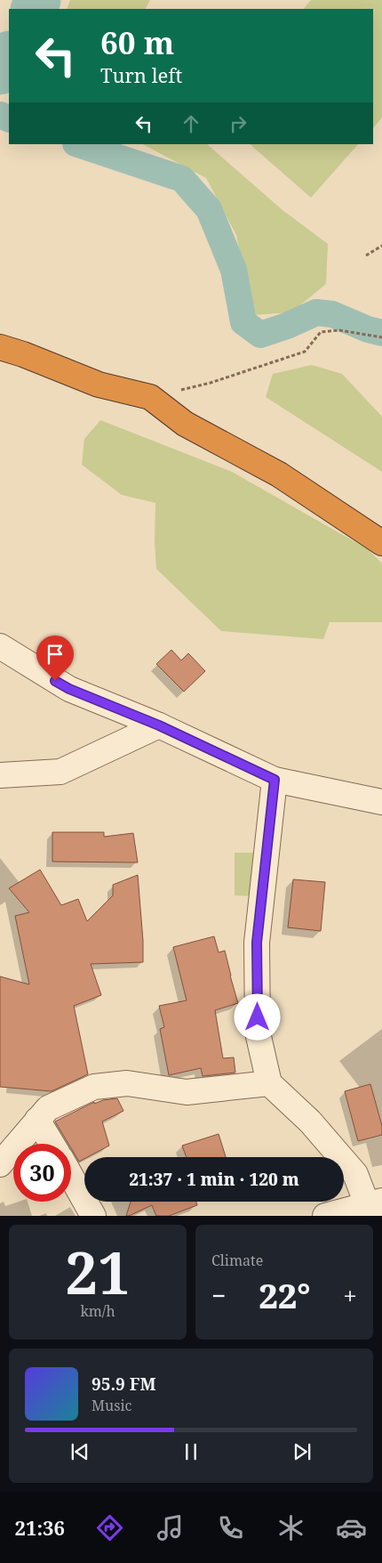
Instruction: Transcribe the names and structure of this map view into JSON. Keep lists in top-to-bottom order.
{
  "page": {
    "turn": ["60 m", "Turn left"],
    "limit": "30",
    "trip": "21:37 · 1 min · 120 m",
    "tile": [
      ["21", "km/h"],
      "Climate"
    ],
    "heat": ["−", "22°", "+"],
    "song": ["95.9 FM", "Music"],
    "tabs": "21:36"
  }
}
